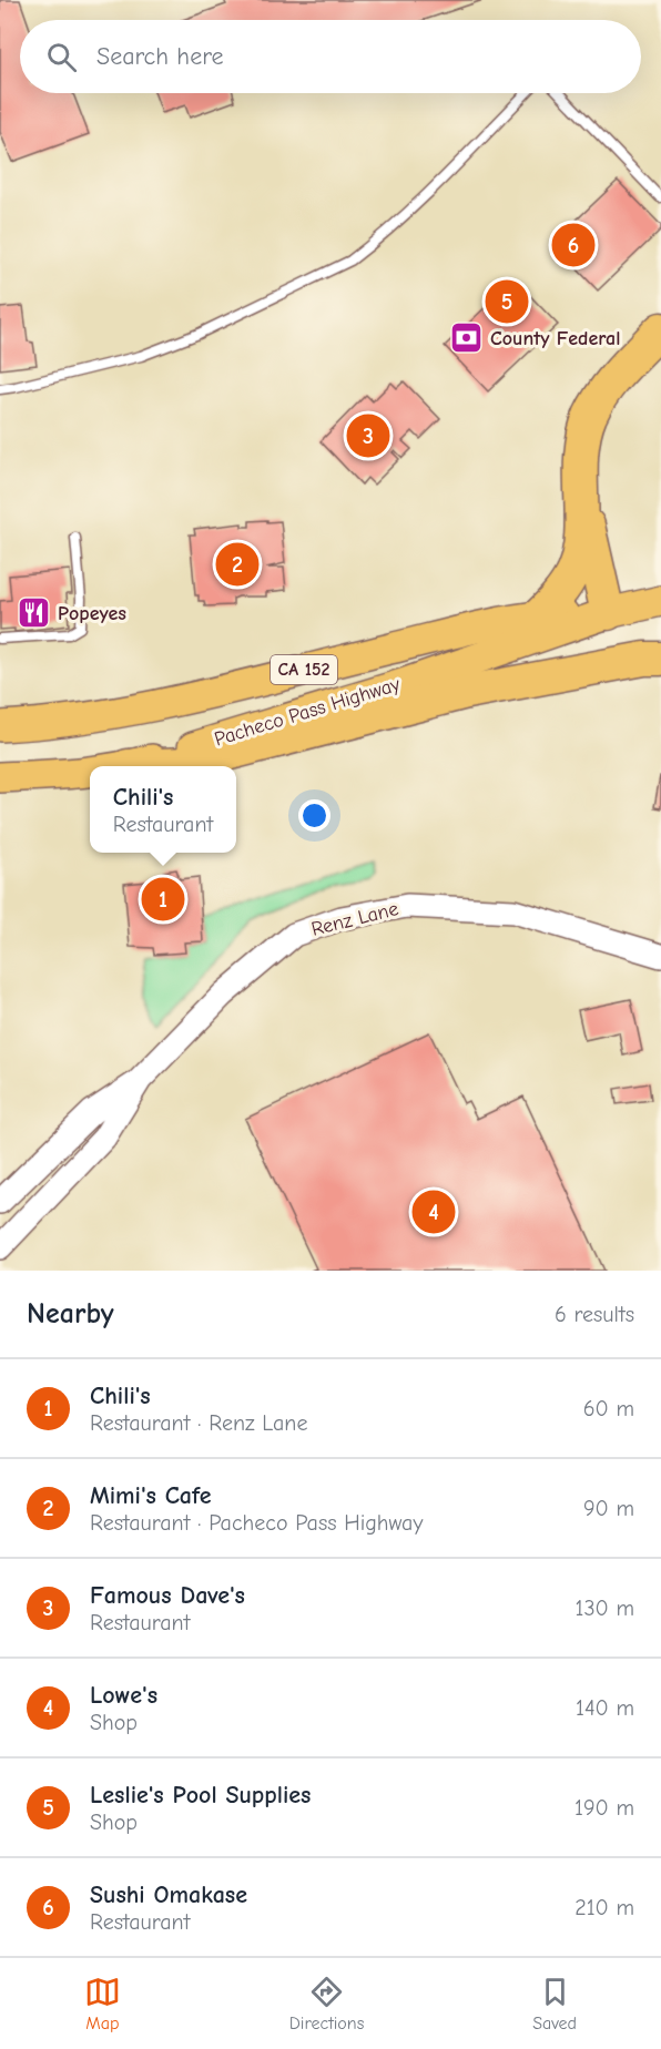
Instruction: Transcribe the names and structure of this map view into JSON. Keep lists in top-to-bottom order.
{
  "streets": {
    "highway": ["CA 152", "Pacheco Pass Highway"],
    "street": ["Renz Lane"]
  },
  "places": {
    "bank": ["County Federal"],
    "restaurant": ["Popeyes"]
  },
  "page": {
    "search": "Search here",
    "pins": [
      "6",
      "5",
      "3",
      "2",
      "1",
      "4"
    ],
    "popup": ["Chili's", "Restaurant"],
    "heading": ["Nearby", "6 results"],
    "list": [
      {
        "mark": "1",
        "name": "Chili's",
        "note": "Restaurant · Renz Lane",
        "value": "60 m"
      },
      {
        "mark": "2",
        "name": "Mimi's Cafe",
        "note": "Restaurant · Pacheco Pass Highway",
        "value": "90 m"
      },
      {
        "mark": "3",
        "name": "Famous Dave's",
        "note": "Restaurant",
        "value": "130 m"
      },
      {
        "mark": "4",
        "name": "Lowe's",
        "note": "Shop",
        "value": "140 m"
      },
      {
        "mark": "5",
        "name": "Leslie's Pool Supplies",
        "note": "Shop",
        "value": "190 m"
      },
      {
        "mark": "6",
        "name": "Sushi Omakase",
        "note": "Restaurant",
        "value": "210 m"
      }
    ],
    "nav": ["Map", "Directions", "Saved"]
  }
}
